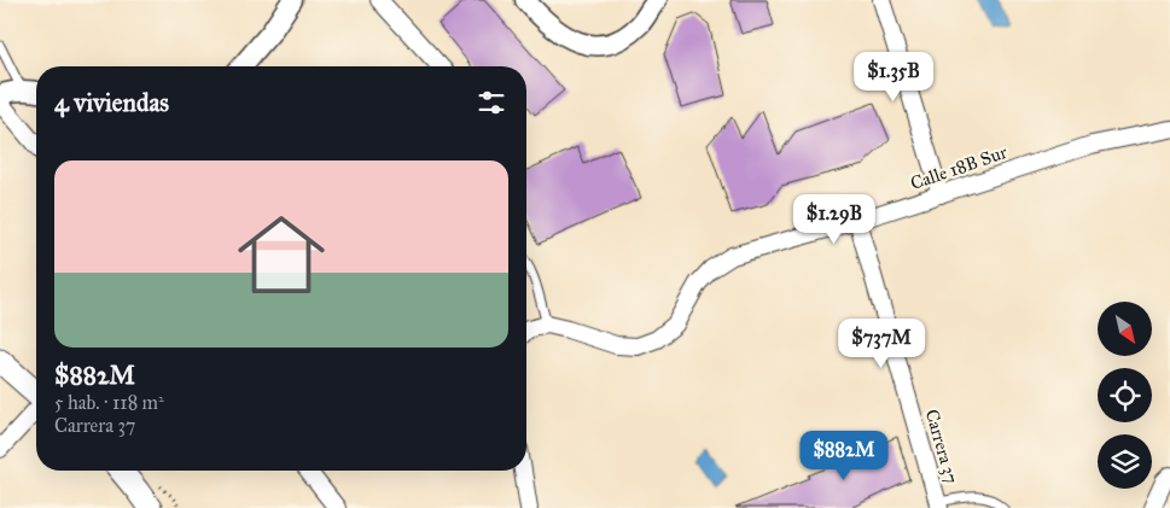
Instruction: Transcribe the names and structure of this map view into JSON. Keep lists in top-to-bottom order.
{
  "streets": {
    "street": ["Calle 18B Sur", "Carrera 37"]
  },
  "crossings": [
    ["Calle 18B Sur", "Carrera 37"]
  ],
  "north": "bottom right",
  "page": {
    "price": [
      "$1.35B",
      "$1.29B",
      "$737M",
      "$882M"
    ],
    "heading": "4 viviendas",
    "list": [
      {
        "name": "$882M",
        "note": "5 hab. · 118 m² · Carrera 37"
      }
    ]
  }
}
